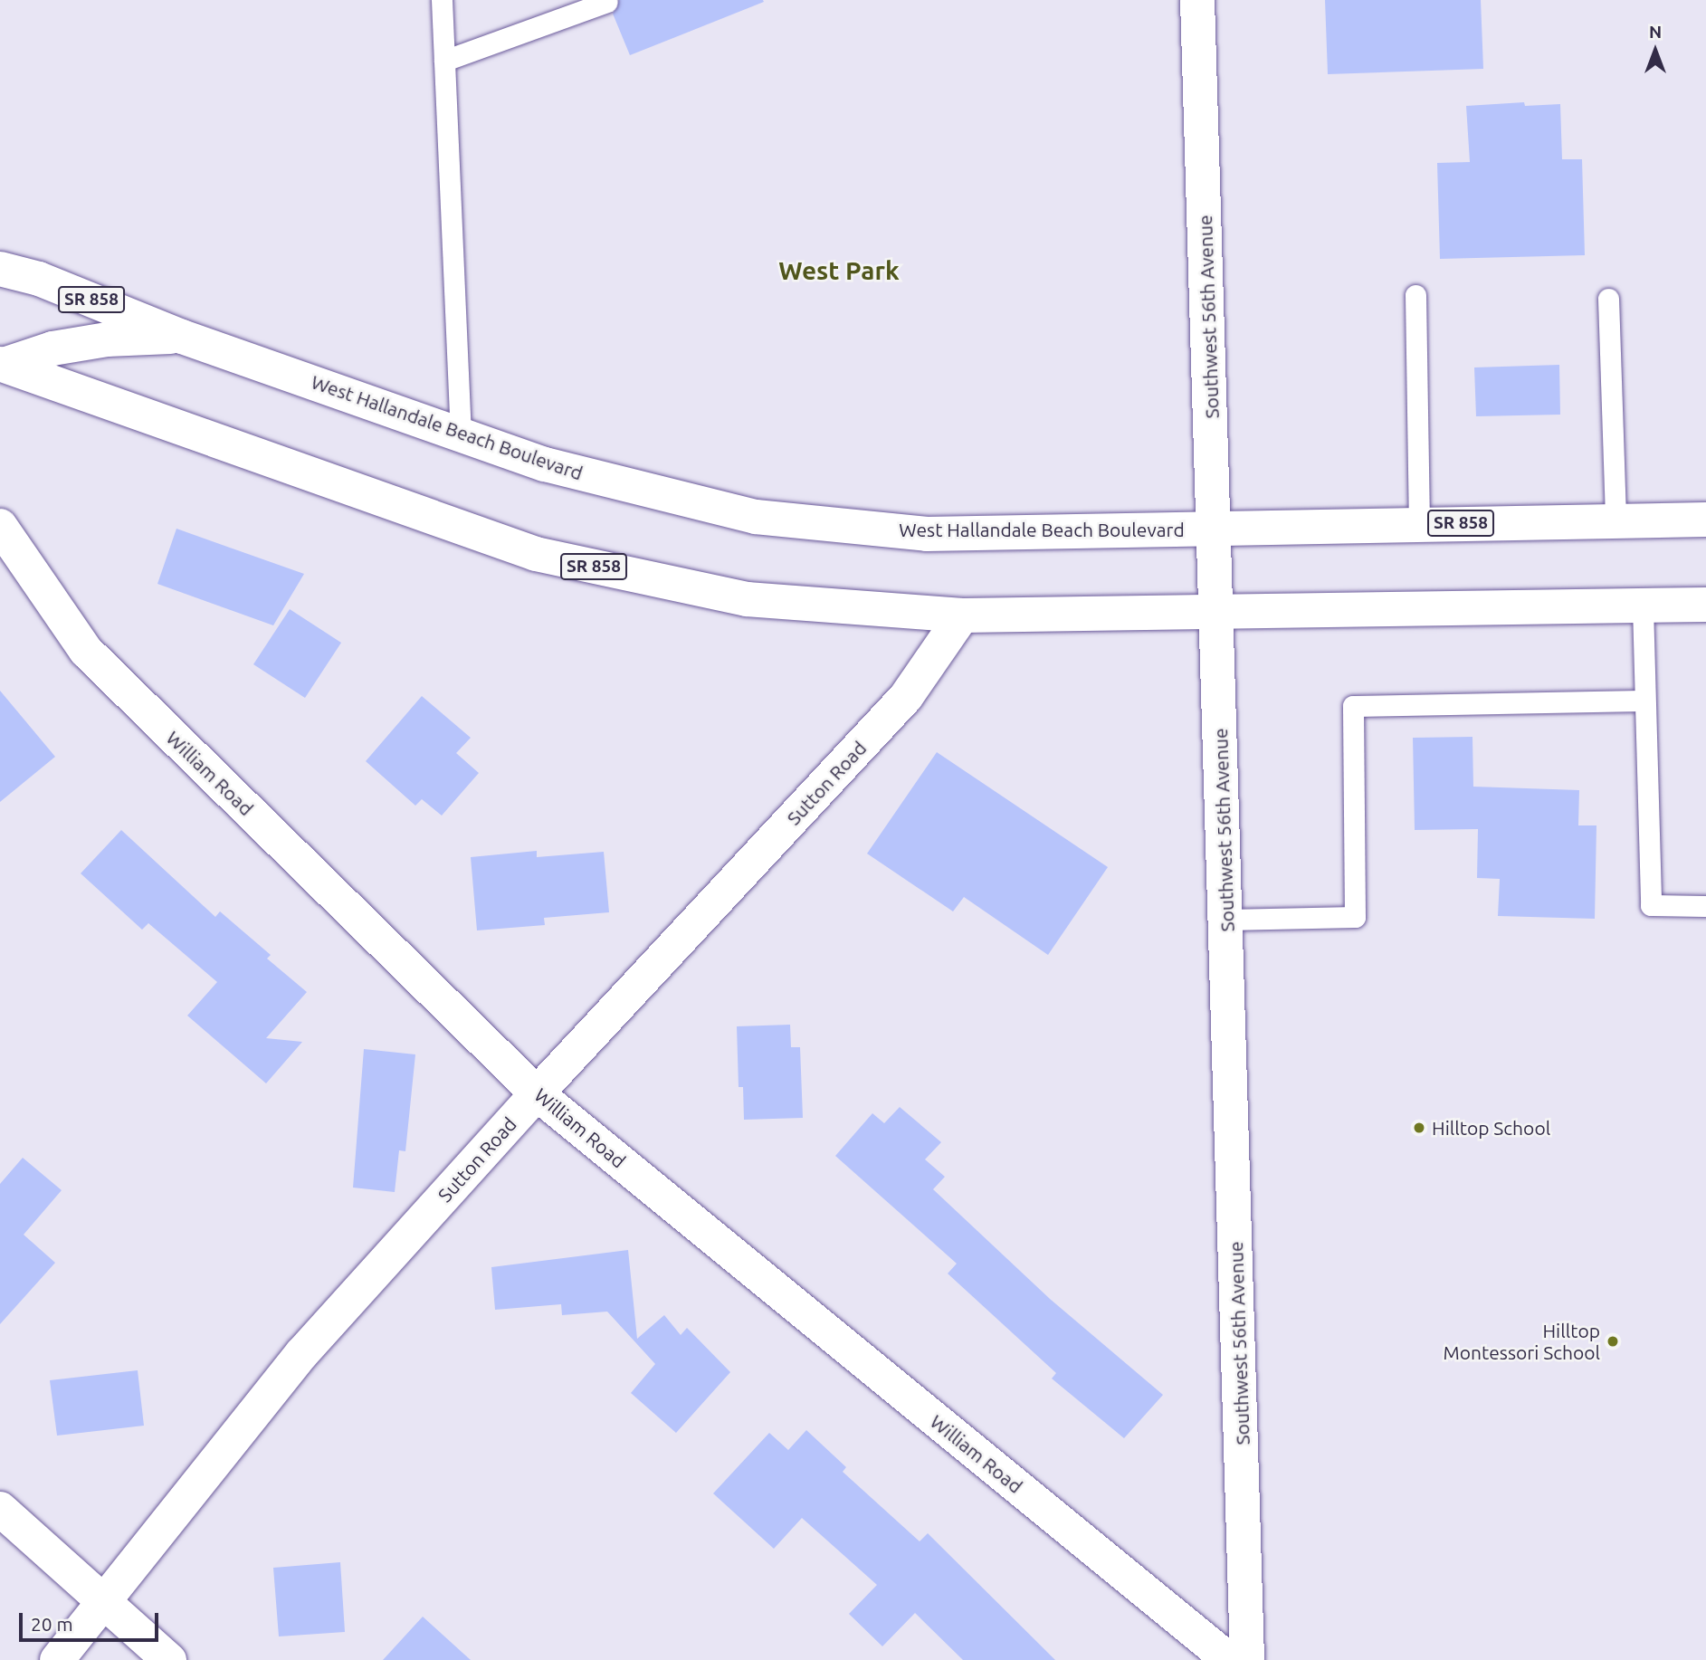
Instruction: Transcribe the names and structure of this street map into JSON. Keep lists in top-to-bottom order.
{
  "streets": {
    "street": [
      "SR 858",
      "Southwest 56th Avenue",
      "West Hallandale Beach Boulevard",
      "William Road",
      "Sutton Road"
    ]
  },
  "crossings": [
    ["SR 858", "Southwest 56th Avenue"],
    ["SR 858", "Sutton Road"],
    ["Southwest 56th Avenue", "West Hallandale Beach Boulevard"],
    ["William Road", "Sutton Road"]
  ],
  "districts": ["West Park"],
  "places": ["Hilltop School", "Hilltop Montessori School"],
  "scale_bar": "20 m",
  "north": "top"
}
